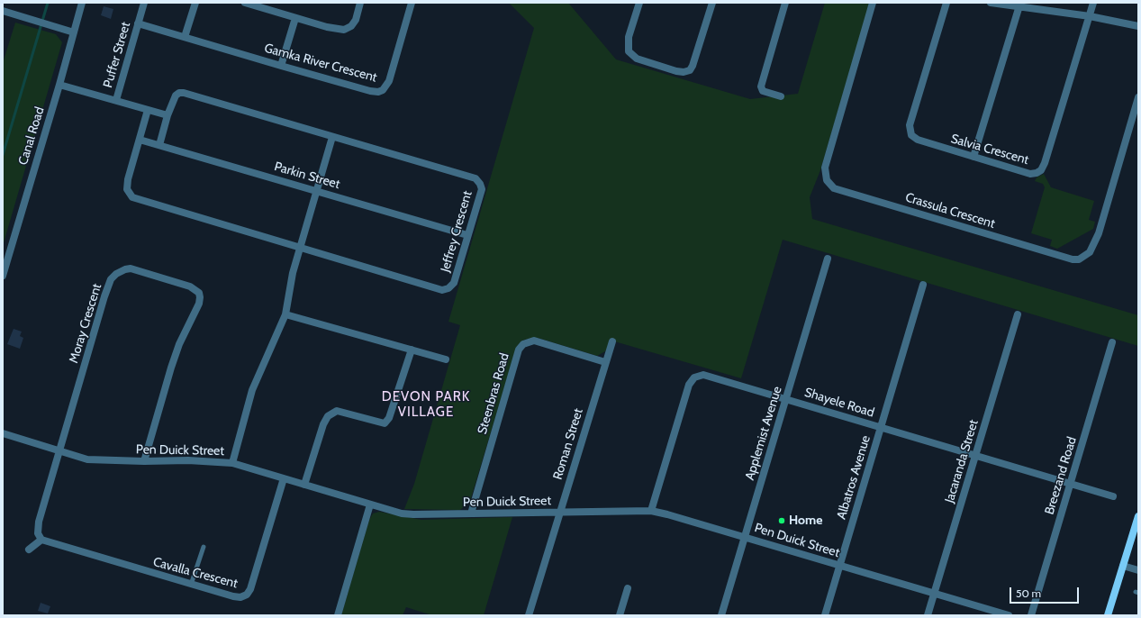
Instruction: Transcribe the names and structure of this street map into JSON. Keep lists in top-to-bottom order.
{
  "streets": {
    "street": [
      "Puffer Street",
      "Gamka River Crescent",
      "Canal Road",
      "Salvia Crescent",
      "Parkin Street",
      "Crassula Crescent",
      "Jeffrey Crescent",
      "Moray Crescent",
      "Steenbras Road",
      "Shayele Road",
      "Applemist Avenue",
      "Roman Street",
      "Pen Duick Street",
      "Jacaranda Street",
      "Breezand Road",
      "Albatros Avenue",
      "Cavalla Crescent"
    ]
  },
  "crossings": [
    ["Puffer Street", "Gamka River Crescent"],
    ["Puffer Street", "Canal Road"],
    ["Parkin Street", "Jeffrey Crescent"],
    ["Moray Crescent", "Pen Duick Street"],
    ["Steenbras Road", "Roman Street"],
    ["Steenbras Road", "Pen Duick Street"],
    ["Shayele Road", "Applemist Avenue"],
    ["Shayele Road", "Pen Duick Street"],
    ["Shayele Road", "Jacaranda Street"],
    ["Shayele Road", "Breezand Road"],
    ["Shayele Road", "Albatros Avenue"],
    ["Applemist Avenue", "Pen Duick Street"],
    ["Roman Street", "Pen Duick Street"],
    ["Pen Duick Street", "Jacaranda Street"],
    ["Pen Duick Street", "Albatros Avenue"],
    ["Pen Duick Street", "Cavalla Crescent"]
  ],
  "districts": ["DEVON PARK VILLAGE"],
  "places": ["Home"],
  "scale_bar": "50 m"
}
